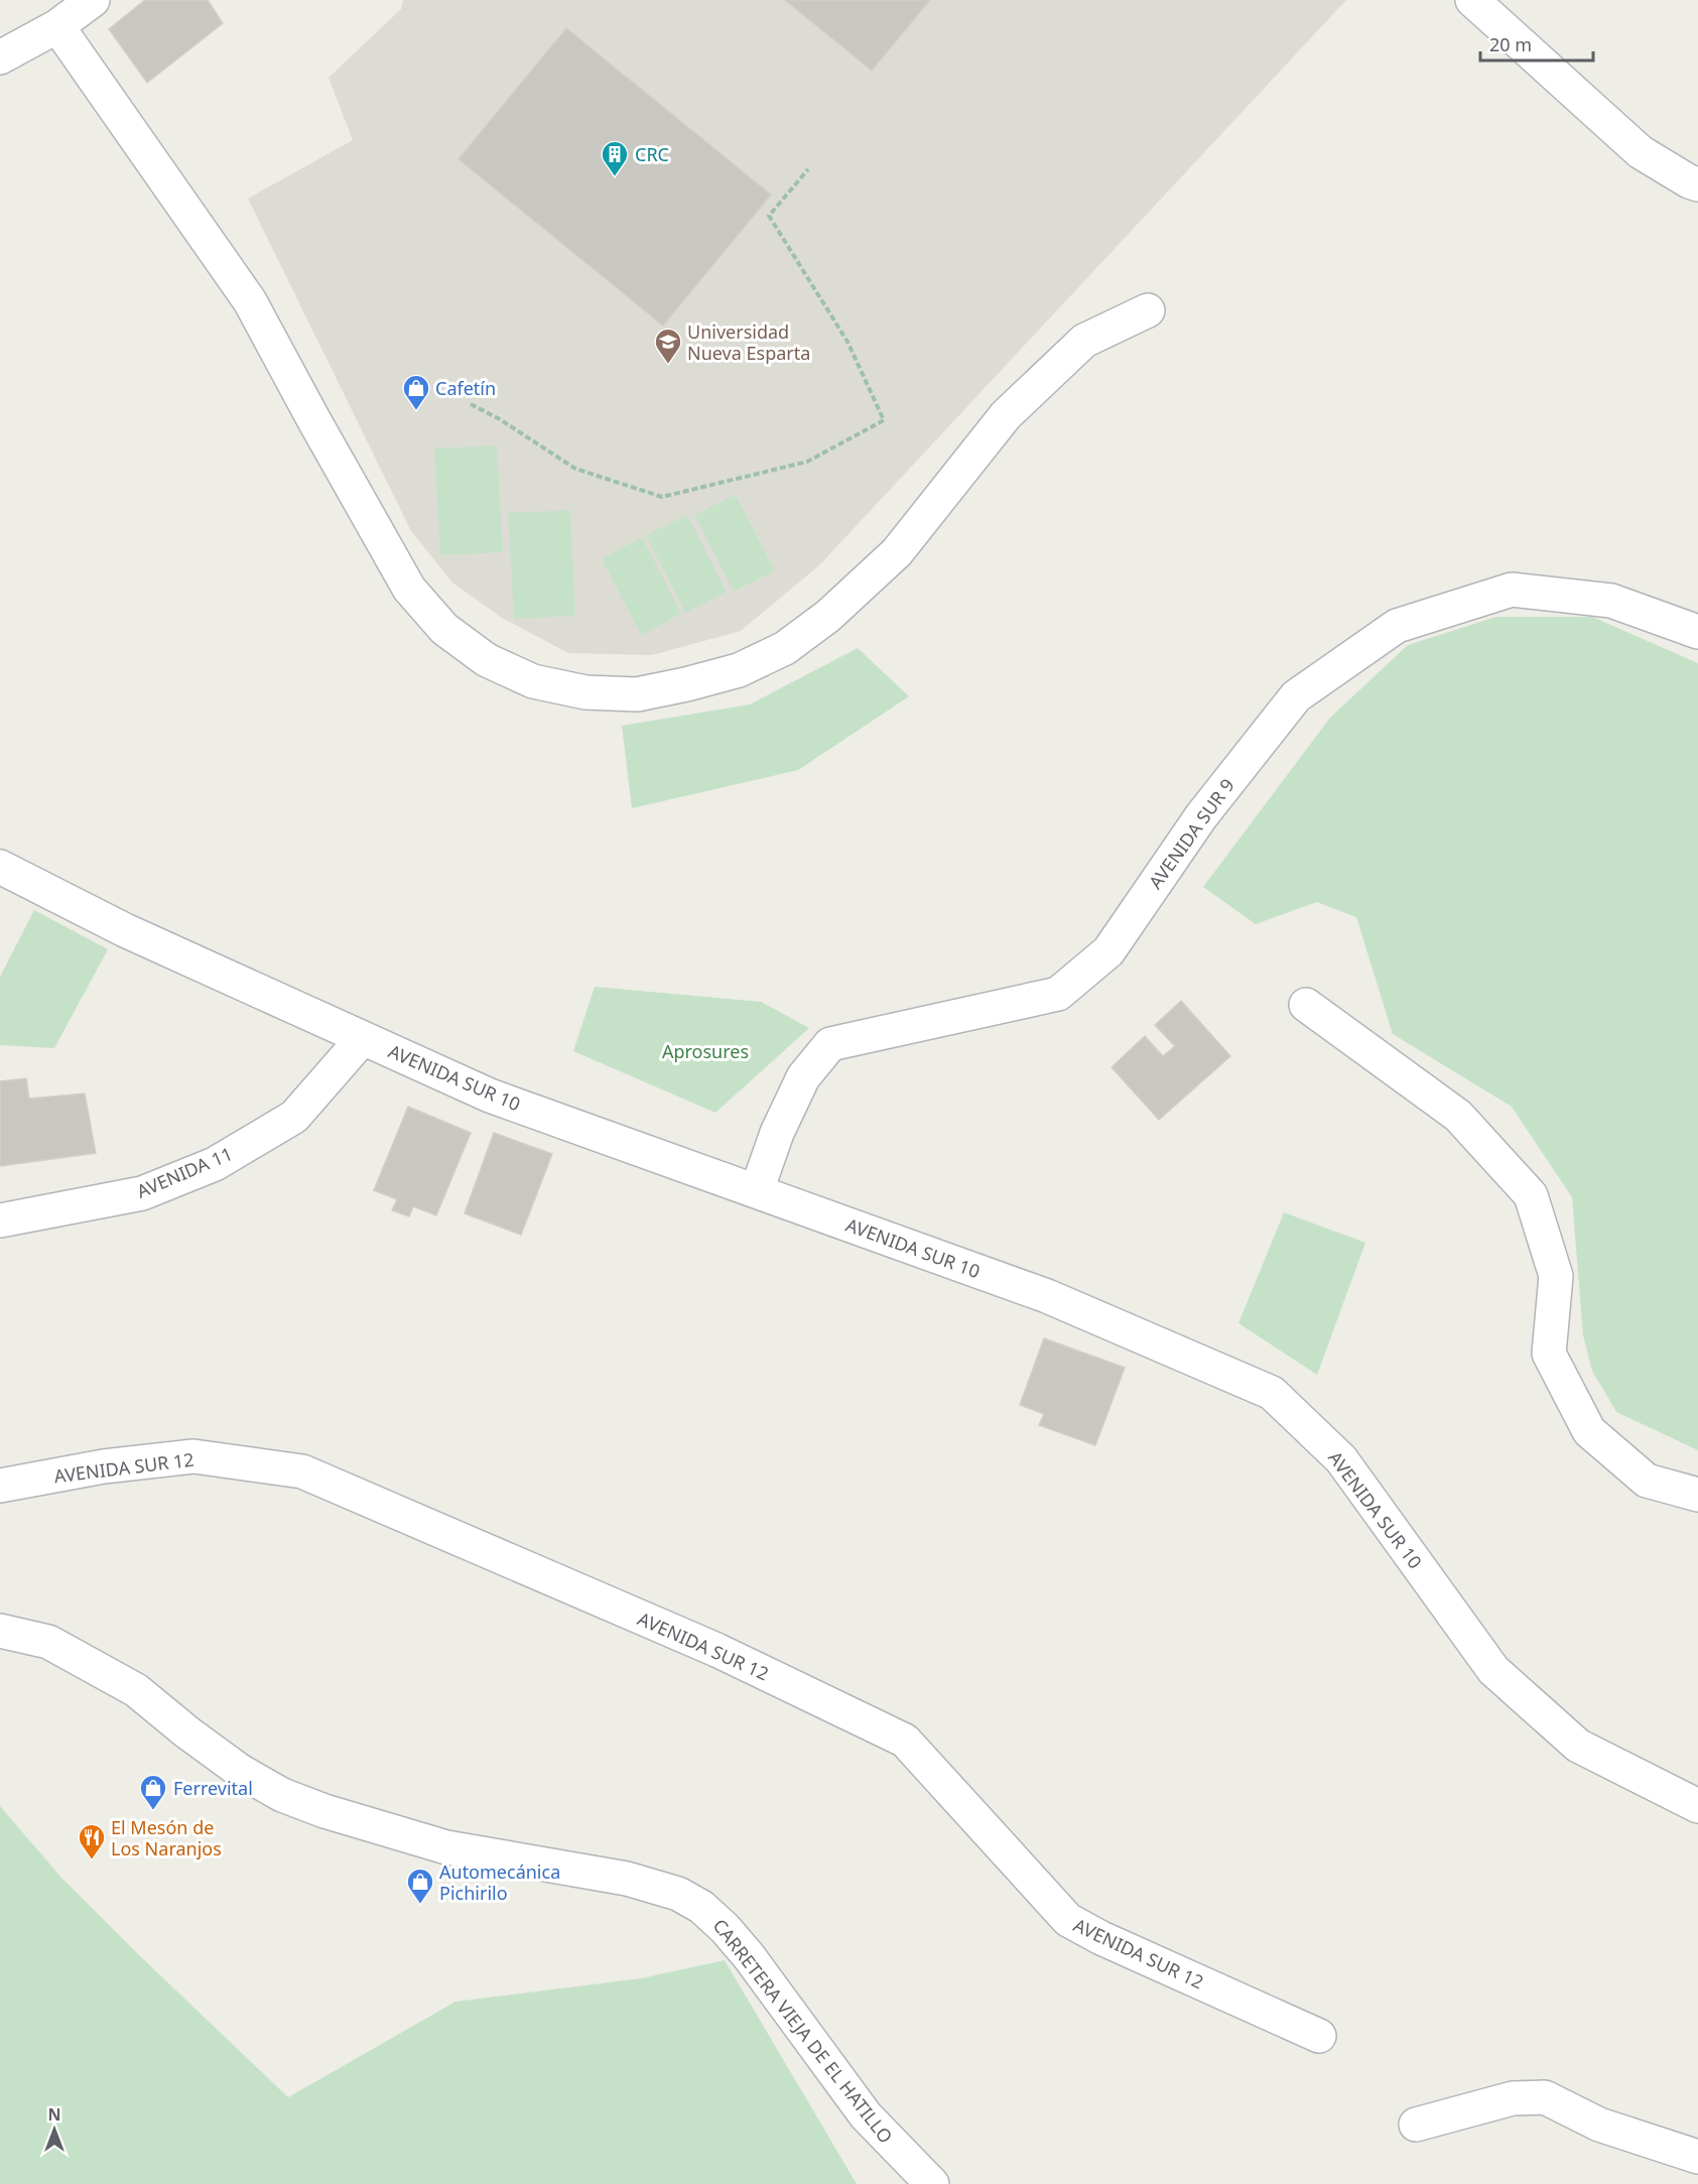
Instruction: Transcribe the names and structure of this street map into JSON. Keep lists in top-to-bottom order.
{
  "streets": {
    "street": [
      "AVENIDA SUR 9",
      "AVENIDA SUR 10",
      "AVENIDA 11",
      "AVENIDA SUR 12",
      "CARRETERA VIEJA DE EL HATILLO"
    ]
  },
  "crossings": [
    ["AVENIDA SUR 9", "AVENIDA SUR 10"],
    ["AVENIDA SUR 10", "AVENIDA 11"]
  ],
  "parks": ["Aprosures"],
  "places": {
    "building": ["CRC"],
    "school or university": ["Universidad Nueva Esparta"],
    "shop": ["Cafetín", "Ferrevital", "Automecánica Pichirilo"],
    "restaurant": ["El Mesón de Los Naranjos"]
  },
  "scale_bar": "20 m",
  "north": "top"
}
